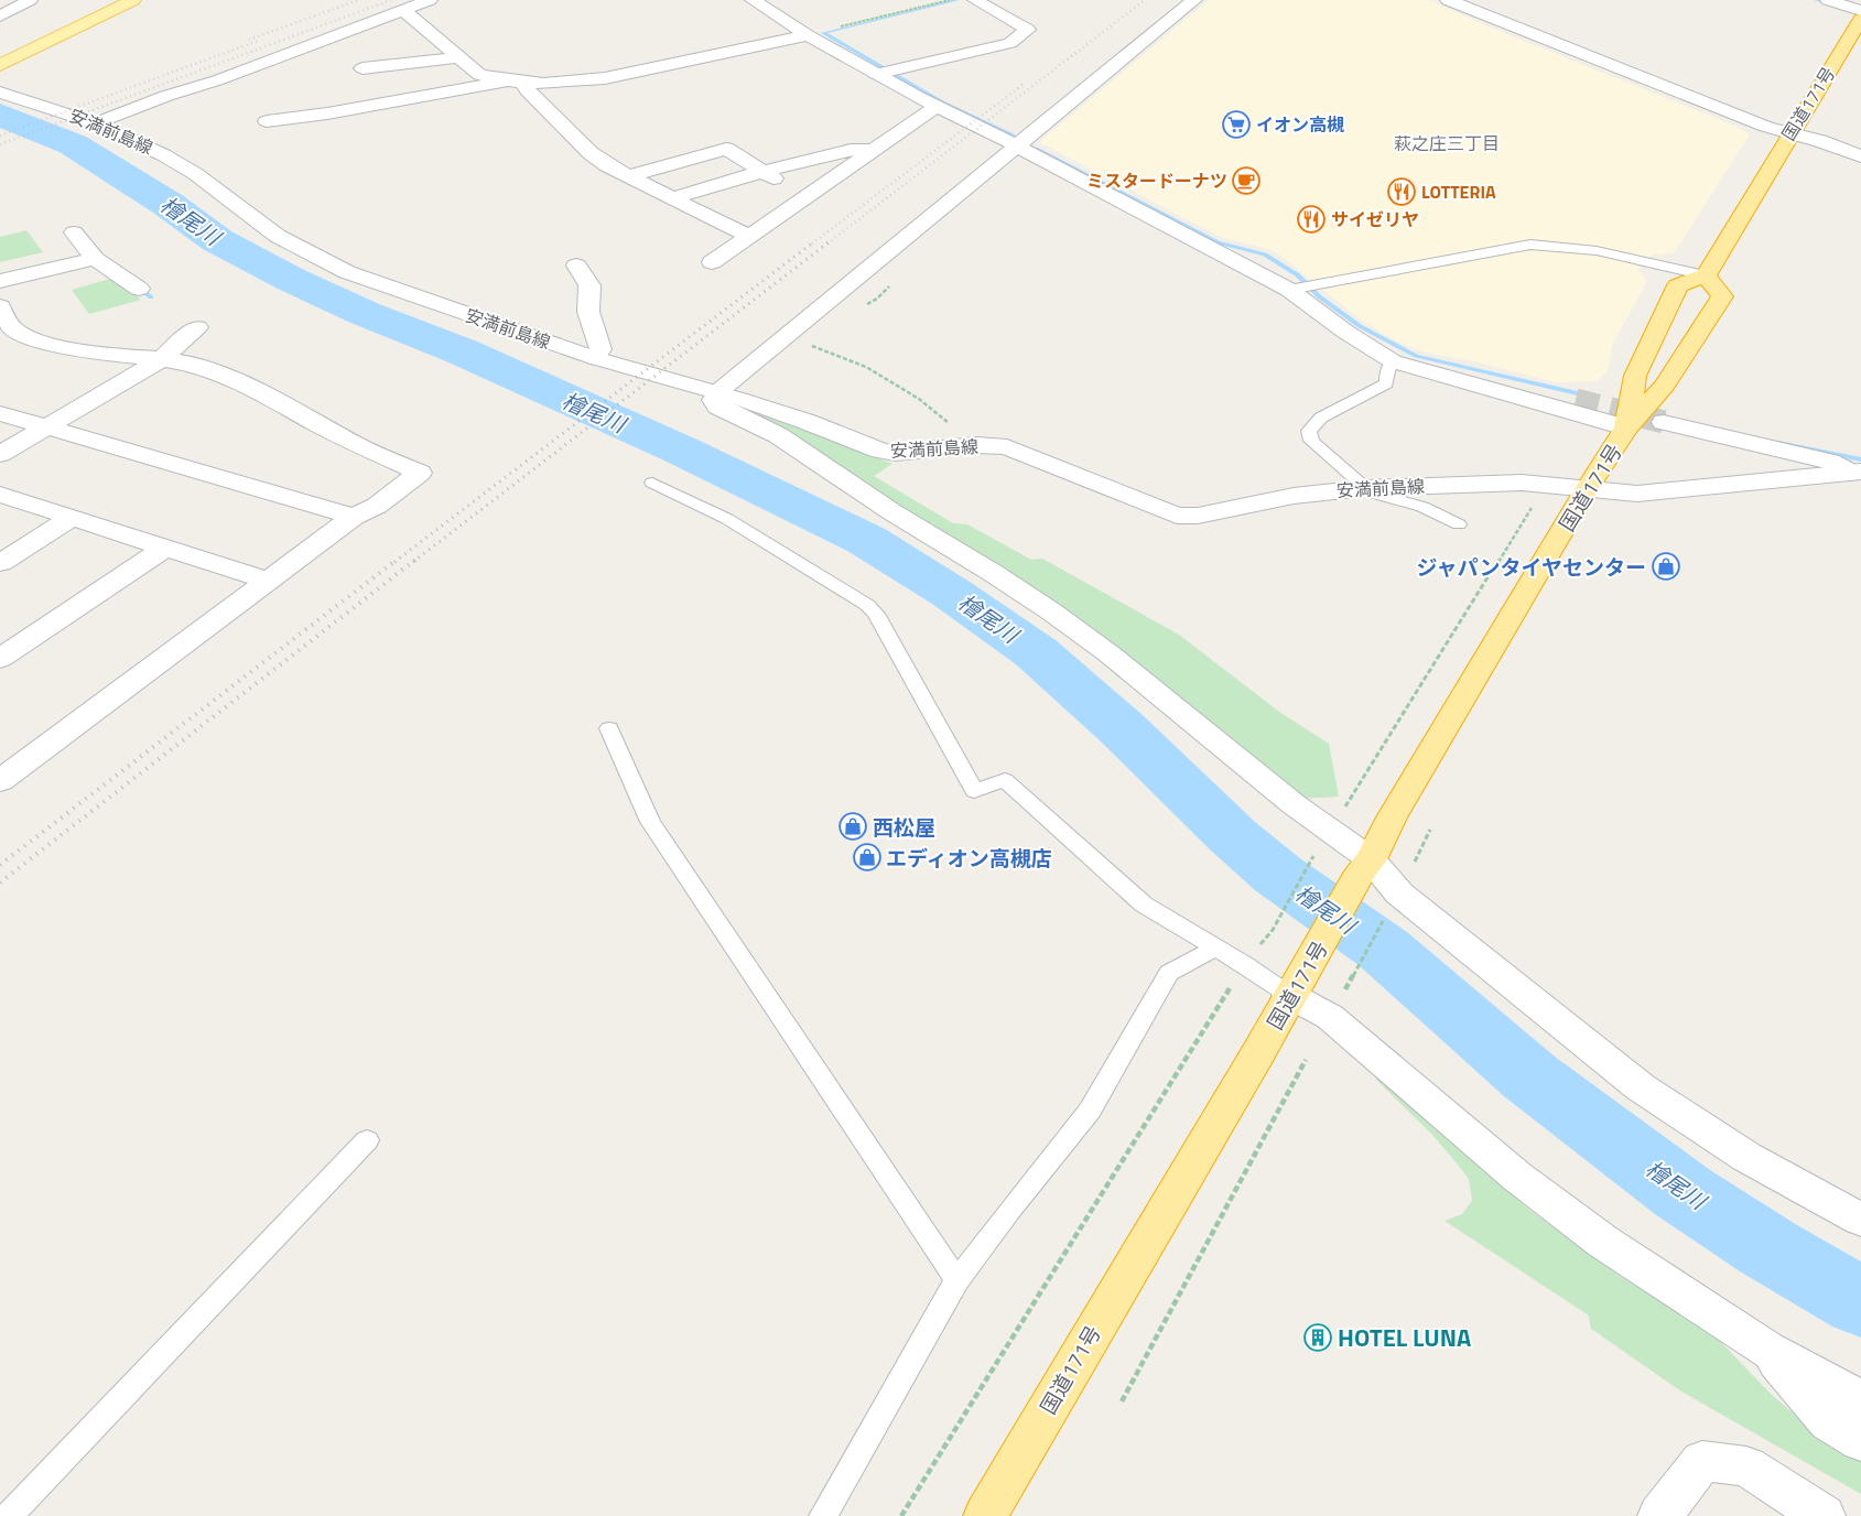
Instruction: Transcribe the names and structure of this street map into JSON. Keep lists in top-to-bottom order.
{
  "streets": {
    "highway": ["国道171号"],
    "street": ["安満前島線"]
  },
  "crossings": [
    ["国道171号", "安満前島線"]
  ],
  "districts": ["萩之庄三丁目"],
  "water": ["檜尾川"],
  "places": {
    "supermarket": ["イオン高槻"],
    "cafe": ["ミスタードーナツ"],
    "restaurant": ["LOTTERIA", "サイゼリヤ"],
    "shop": ["ジャパンタイヤセンター", "西松屋", "エディオン高槻店"],
    "building": ["HOTEL LUNA"]
  }
}
